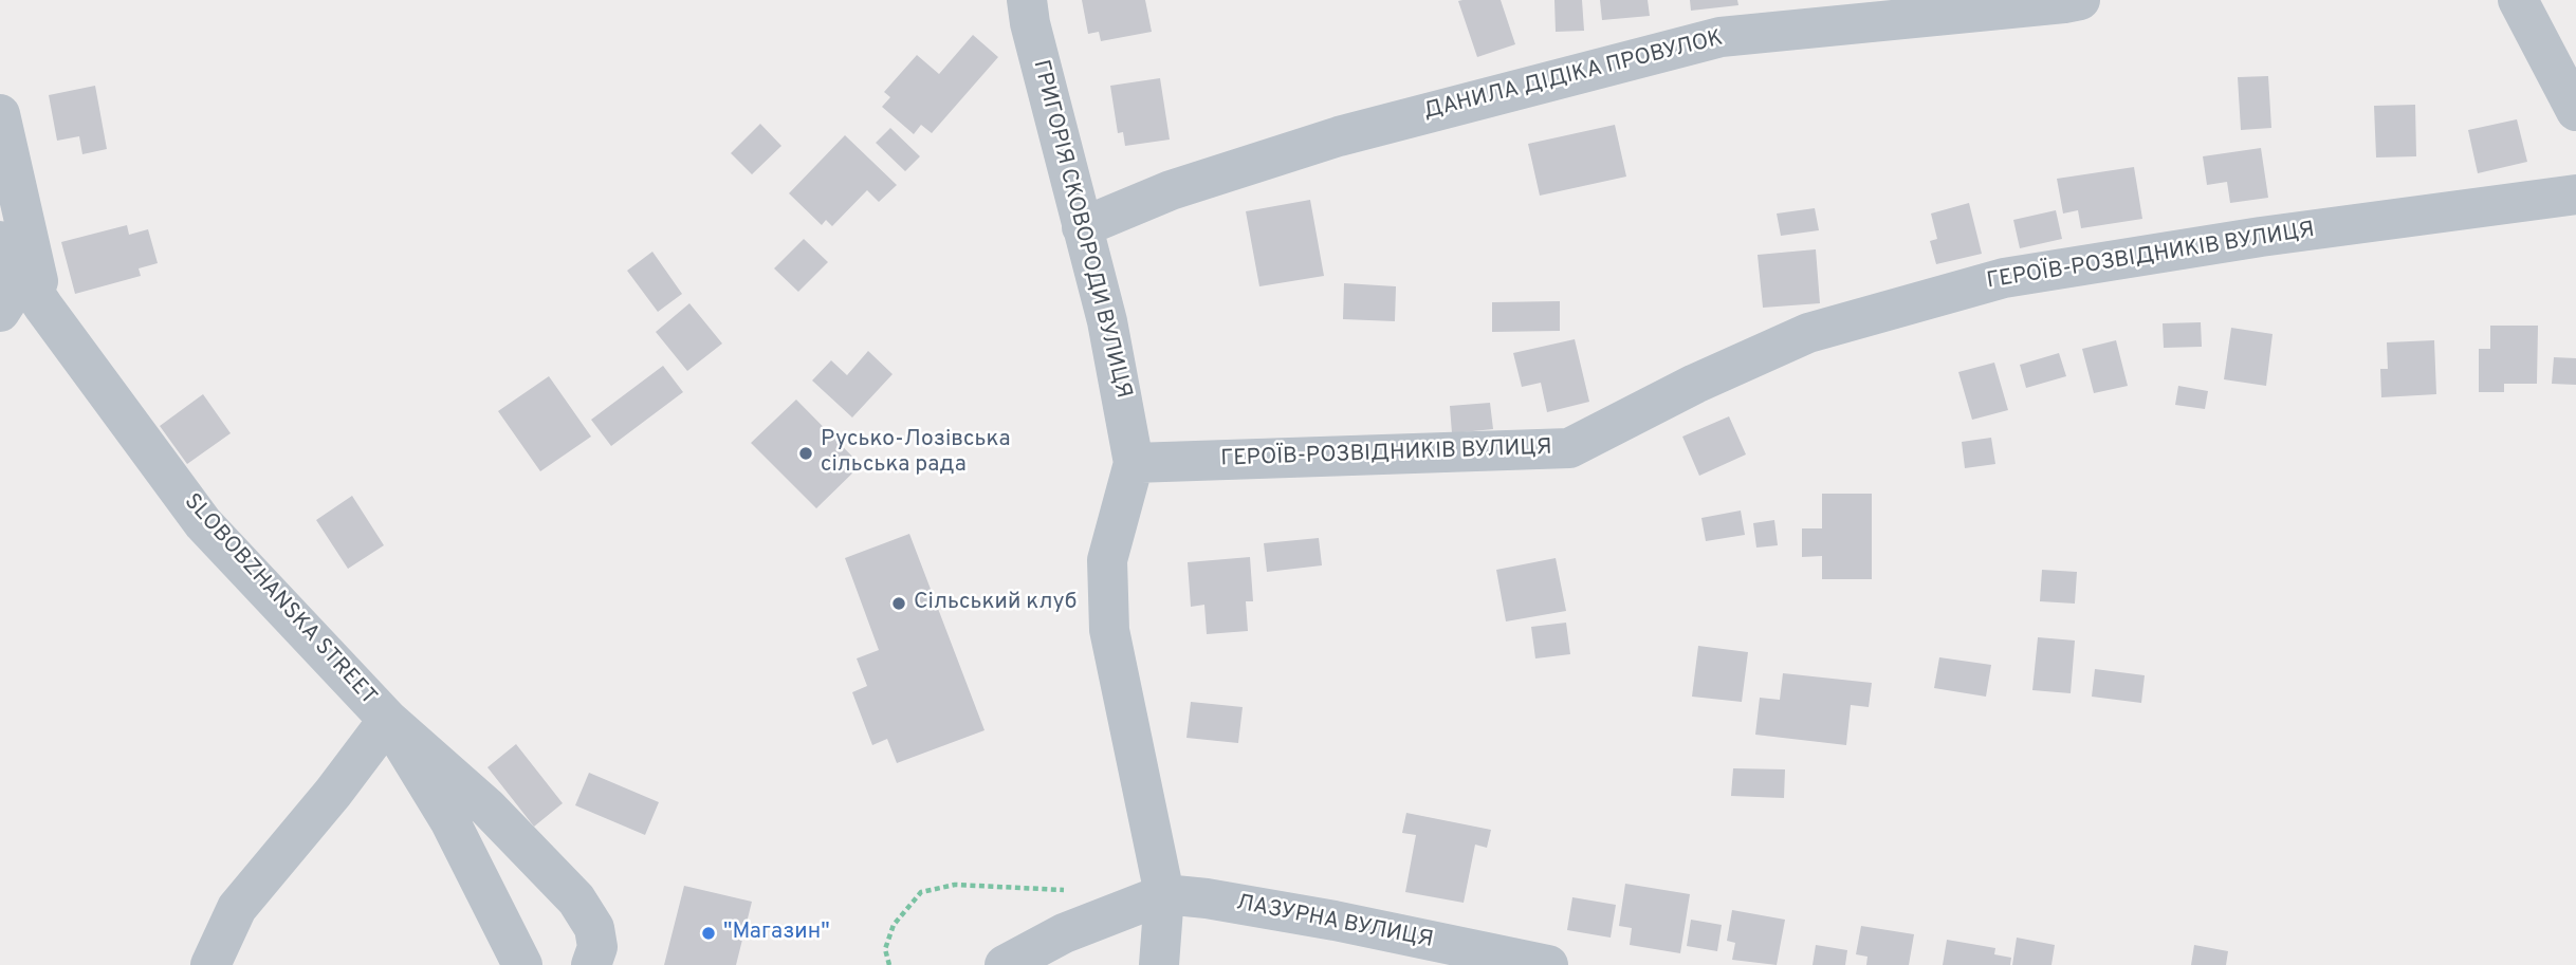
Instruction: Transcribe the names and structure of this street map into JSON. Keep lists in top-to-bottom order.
{
  "streets": {
    "street": [
      "ДАНИЛА ДІДІКА ПРОВУЛОК",
      "ГРИГОРІЯ СКОВОРОДИ ВУЛИЦЯ",
      "ГЕРОЇВ-РОЗВІДНИКІВ ВУЛИЦЯ",
      "SLOBOBZHANSKA STREET",
      "ЛАЗУРНА ВУЛИЦЯ"
    ]
  },
  "crossings": [
    ["ДАНИЛА ДІДІКА ПРОВУЛОК", "ГРИГОРІЯ СКОВОРОДИ ВУЛИЦЯ"],
    ["ГРИГОРІЯ СКОВОРОДИ ВУЛИЦЯ", "ГЕРОЇВ-РОЗВІДНИКІВ ВУЛИЦЯ"],
    ["ГРИГОРІЯ СКОВОРОДИ ВУЛИЦЯ", "ЛАЗУРНА ВУЛИЦЯ"]
  ],
  "places": ["Русько-Лозівська сільська рада", "Сільський клуб", "\"Магазин\""]
}
